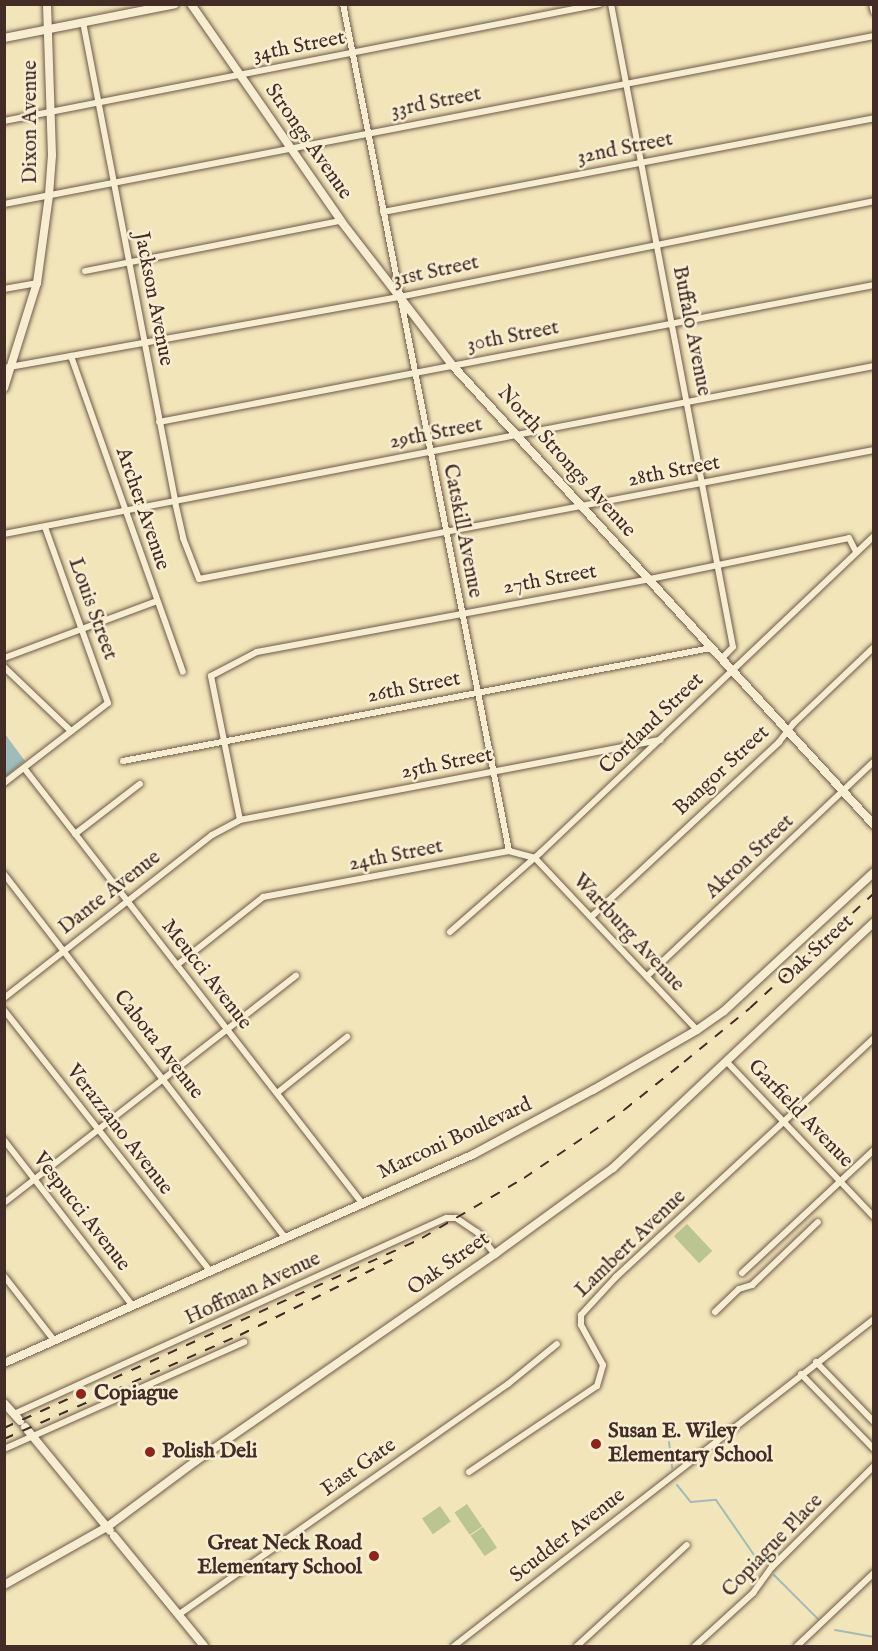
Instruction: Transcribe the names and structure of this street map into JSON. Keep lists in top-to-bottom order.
{
  "streets": {
    "main road": ["Dixon Avenue", "Oak Street"],
    "street": [
      "34th Street",
      "33rd Street",
      "Strongs Avenue",
      "32nd Street",
      "31st Street",
      "Jackson Avenue",
      "Buffalo Avenue",
      "30th Street",
      "29th Street",
      "North Strongs Avenue",
      "28th Street",
      "Archer Avenue",
      "Catskill Avenue",
      "27th Street",
      "Louis Street",
      "26th Street",
      "Cortland Street",
      "25th Street",
      "Bangor Street",
      "24th Street",
      "Akron Street",
      "Dante Avenue",
      "Wartburg Avenue",
      "Meucci Avenue",
      "Cabota Avenue",
      "Garfield Avenue",
      "Verazzano Avenue",
      "Marconi Boulevard",
      "Vespucci Avenue",
      "Lambert Avenue",
      "Hoffman Avenue",
      "East Gate",
      "Scudder Avenue",
      "Copiague Place"
    ]
  },
  "crossings": [
    ["34th Street", "Dixon Avenue"],
    ["34th Street", "Strongs Avenue"],
    ["34th Street", "Jackson Avenue"],
    ["34th Street", "Catskill Avenue"],
    ["33rd Street", "Dixon Avenue"],
    ["33rd Street", "Strongs Avenue"],
    ["33rd Street", "Jackson Avenue"],
    ["33rd Street", "Buffalo Avenue"],
    ["33rd Street", "Catskill Avenue"],
    ["Dixon Avenue", "31st Street"],
    ["Strongs Avenue", "31st Street"],
    ["Strongs Avenue", "North Strongs Avenue"],
    ["Strongs Avenue", "Catskill Avenue"],
    ["32nd Street", "Buffalo Avenue"],
    ["32nd Street", "Catskill Avenue"],
    ["31st Street", "Jackson Avenue"],
    ["31st Street", "Buffalo Avenue"],
    ["31st Street", "North Strongs Avenue"],
    ["31st Street", "Archer Avenue"],
    ["31st Street", "Catskill Avenue"],
    ["Jackson Avenue", "30th Street"],
    ["Jackson Avenue", "29th Street"],
    ["Jackson Avenue", "28th Street"],
    ["Buffalo Avenue", "30th Street"],
    ["Buffalo Avenue", "29th Street"],
    ["Buffalo Avenue", "North Strongs Avenue"],
    ["Buffalo Avenue", "28th Street"],
    ["Buffalo Avenue", "27th Street"],
    ["30th Street", "North Strongs Avenue"],
    ["30th Street", "Catskill Avenue"],
    ["29th Street", "North Strongs Avenue"],
    ["29th Street", "Archer Avenue"],
    ["29th Street", "Catskill Avenue"],
    ["29th Street", "Louis Street"],
    ["North Strongs Avenue", "28th Street"],
    ["North Strongs Avenue", "Catskill Avenue"],
    ["North Strongs Avenue", "27th Street"],
    ["North Strongs Avenue", "26th Street"],
    ["North Strongs Avenue", "Cortland Street"],
    ["North Strongs Avenue", "Bangor Street"],
    ["North Strongs Avenue", "Akron Street"],
    ["28th Street", "Catskill Avenue"],
    ["Catskill Avenue", "27th Street"],
    ["Catskill Avenue", "26th Street"],
    ["Catskill Avenue", "25th Street"],
    ["Catskill Avenue", "24th Street"],
    ["27th Street", "26th Street"],
    ["27th Street", "Cortland Street"],
    ["Cortland Street", "25th Street"],
    ["Cortland Street", "24th Street"],
    ["Cortland Street", "Wartburg Avenue"],
    ["25th Street", "Dante Avenue"],
    ["Bangor Street", "Wartburg Avenue"],
    ["24th Street", "Wartburg Avenue"],
    ["24th Street", "Meucci Avenue"],
    ["Akron Street", "Wartburg Avenue"],
    ["Dante Avenue", "Meucci Avenue"],
    ["Dante Avenue", "Cabota Avenue"],
    ["Wartburg Avenue", "Marconi Boulevard"],
    ["Oak Street", "Garfield Avenue"],
    ["Oak Street", "Hoffman Avenue"],
    ["Meucci Avenue", "Marconi Boulevard"],
    ["Cabota Avenue", "Marconi Boulevard"],
    ["Garfield Avenue", "Lambert Avenue"],
    ["Verazzano Avenue", "Marconi Boulevard"],
    ["Marconi Boulevard", "Vespucci Avenue"]
  ],
  "places": [
    "Copiague",
    "Susan E. Wiley Elementary School",
    "Polish Deli",
    "Great Neck Road Elementary School"
  ]
}
